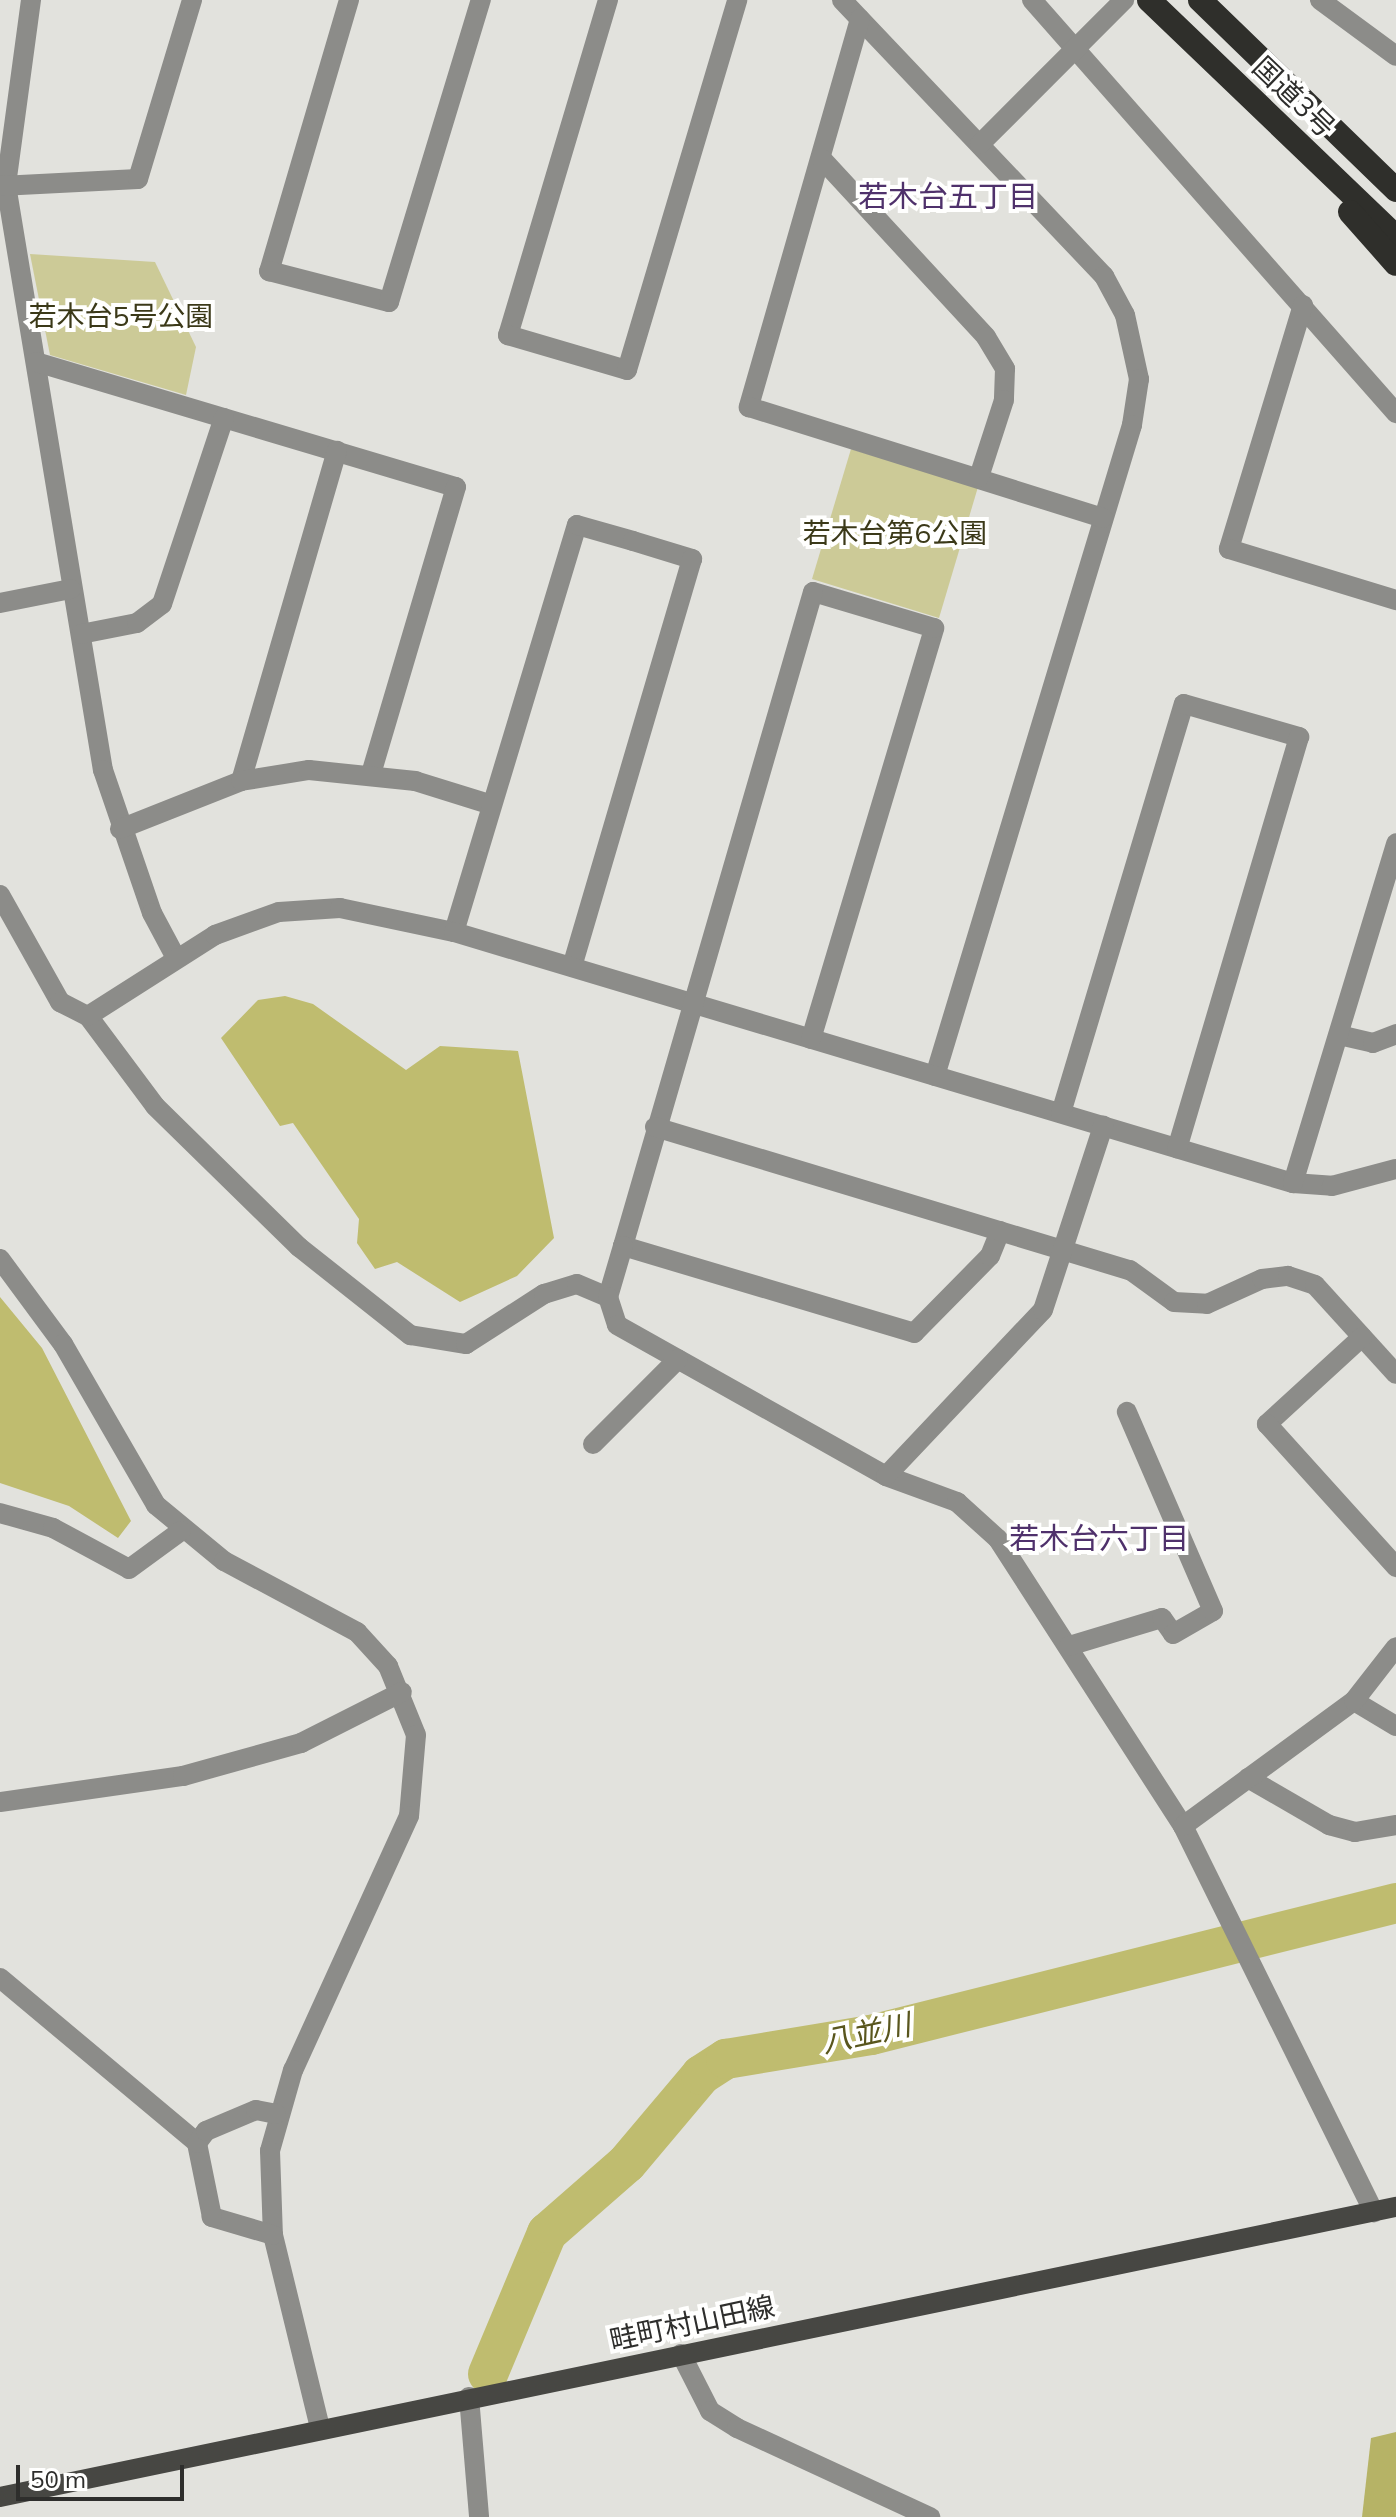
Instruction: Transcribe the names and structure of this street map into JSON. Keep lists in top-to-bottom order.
{
  "streets": {
    "highway": ["国道3号"],
    "main road": ["畦町村山田線"]
  },
  "districts": ["若木台五丁目", "若木台六丁目"],
  "water": ["八並川"],
  "parks": ["若木台5号公園", "若木台第6公園"],
  "scale_bar": "50 m"
}
